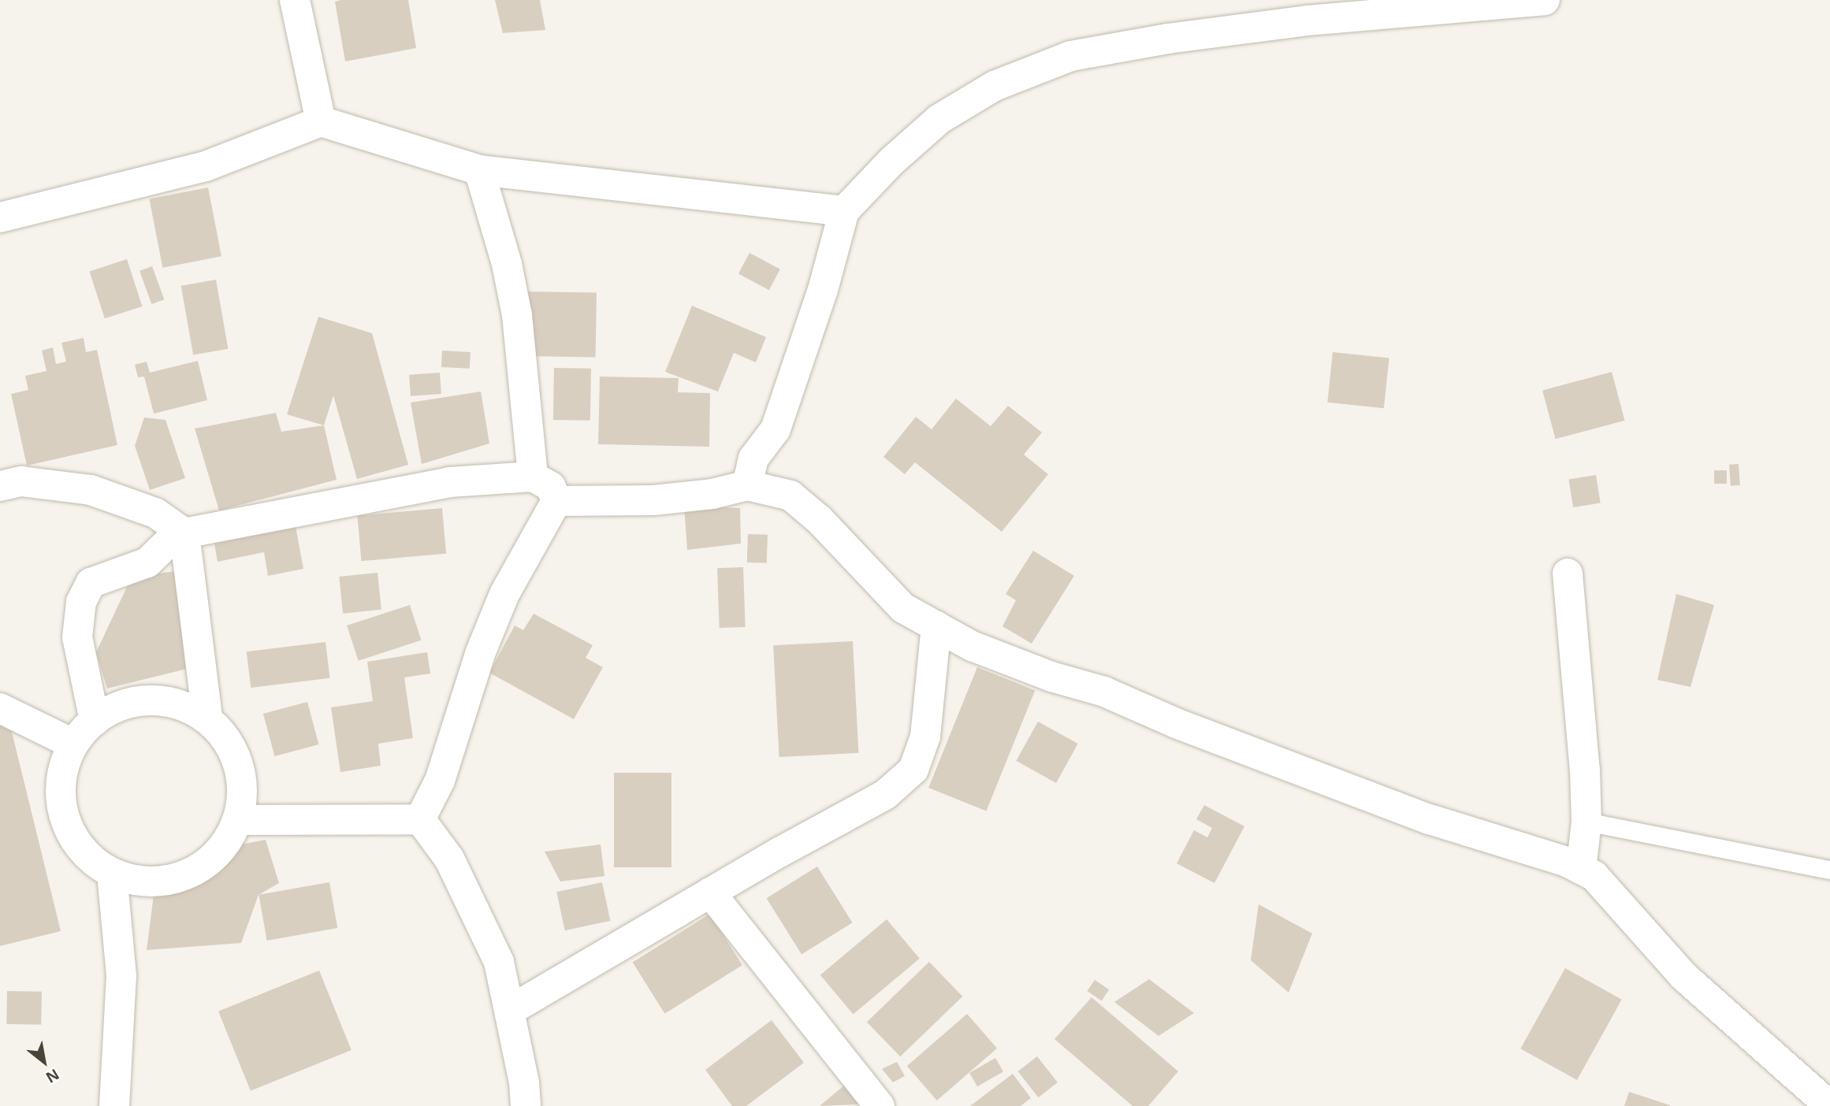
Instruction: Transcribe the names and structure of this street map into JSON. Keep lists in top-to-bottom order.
{
  "north": "bottom right"
}
